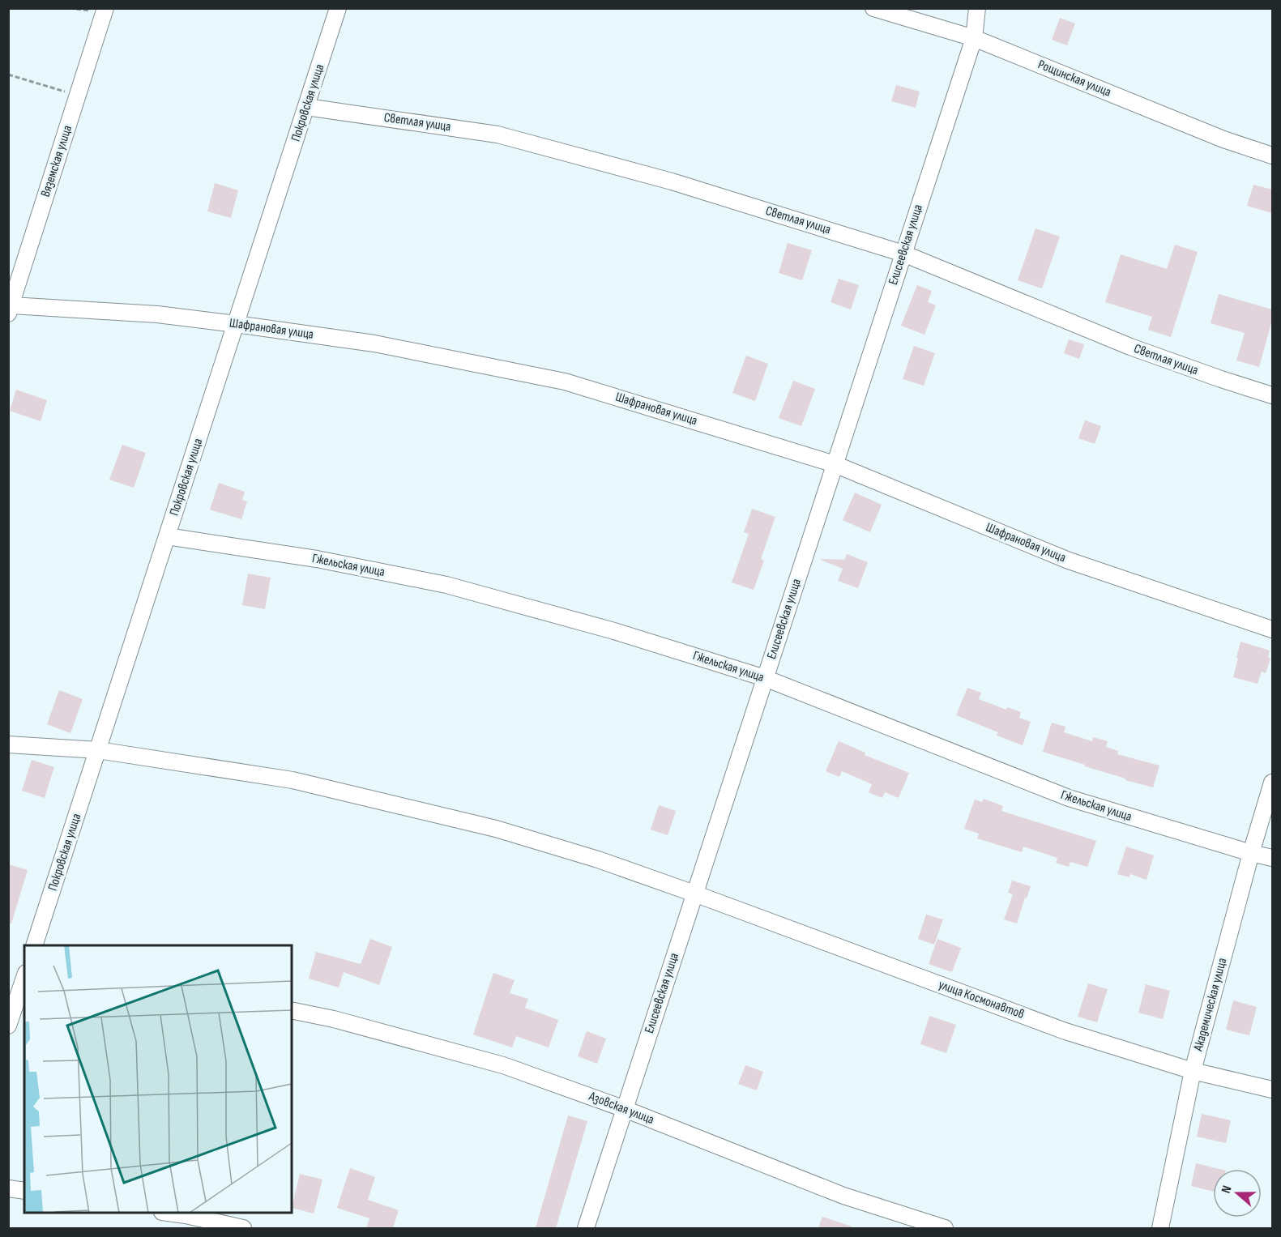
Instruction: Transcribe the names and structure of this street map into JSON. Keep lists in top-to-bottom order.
{
  "streets": {
    "street": [
      "Рощинская улица",
      "Покровская улица",
      "Светлая улица",
      "Вяземская улица",
      "Елисеевская улица",
      "Шафрановая улица",
      "Гжельская улица",
      "улица Космонавтов",
      "Академическая улица",
      "Азовская улица"
    ]
  },
  "crossings": [
    ["Рощинская улица", "Елисеевская улица"],
    ["Покровская улица", "Светлая улица"],
    ["Покровская улица", "Шафрановая улица"],
    ["Покровская улица", "Гжельская улица"],
    ["Покровская улица", "улица Космонавтов"],
    ["Светлая улица", "Елисеевская улица"],
    ["Вяземская улица", "Шафрановая улица"],
    ["Елисеевская улица", "Шафрановая улица"],
    ["Елисеевская улица", "Гжельская улица"],
    ["Елисеевская улица", "улица Космонавтов"],
    ["Елисеевская улица", "Азовская улица"],
    ["Гжельская улица", "Академическая улица"],
    ["улица Космонавтов", "Академическая улица"]
  ],
  "north": "left"
}
